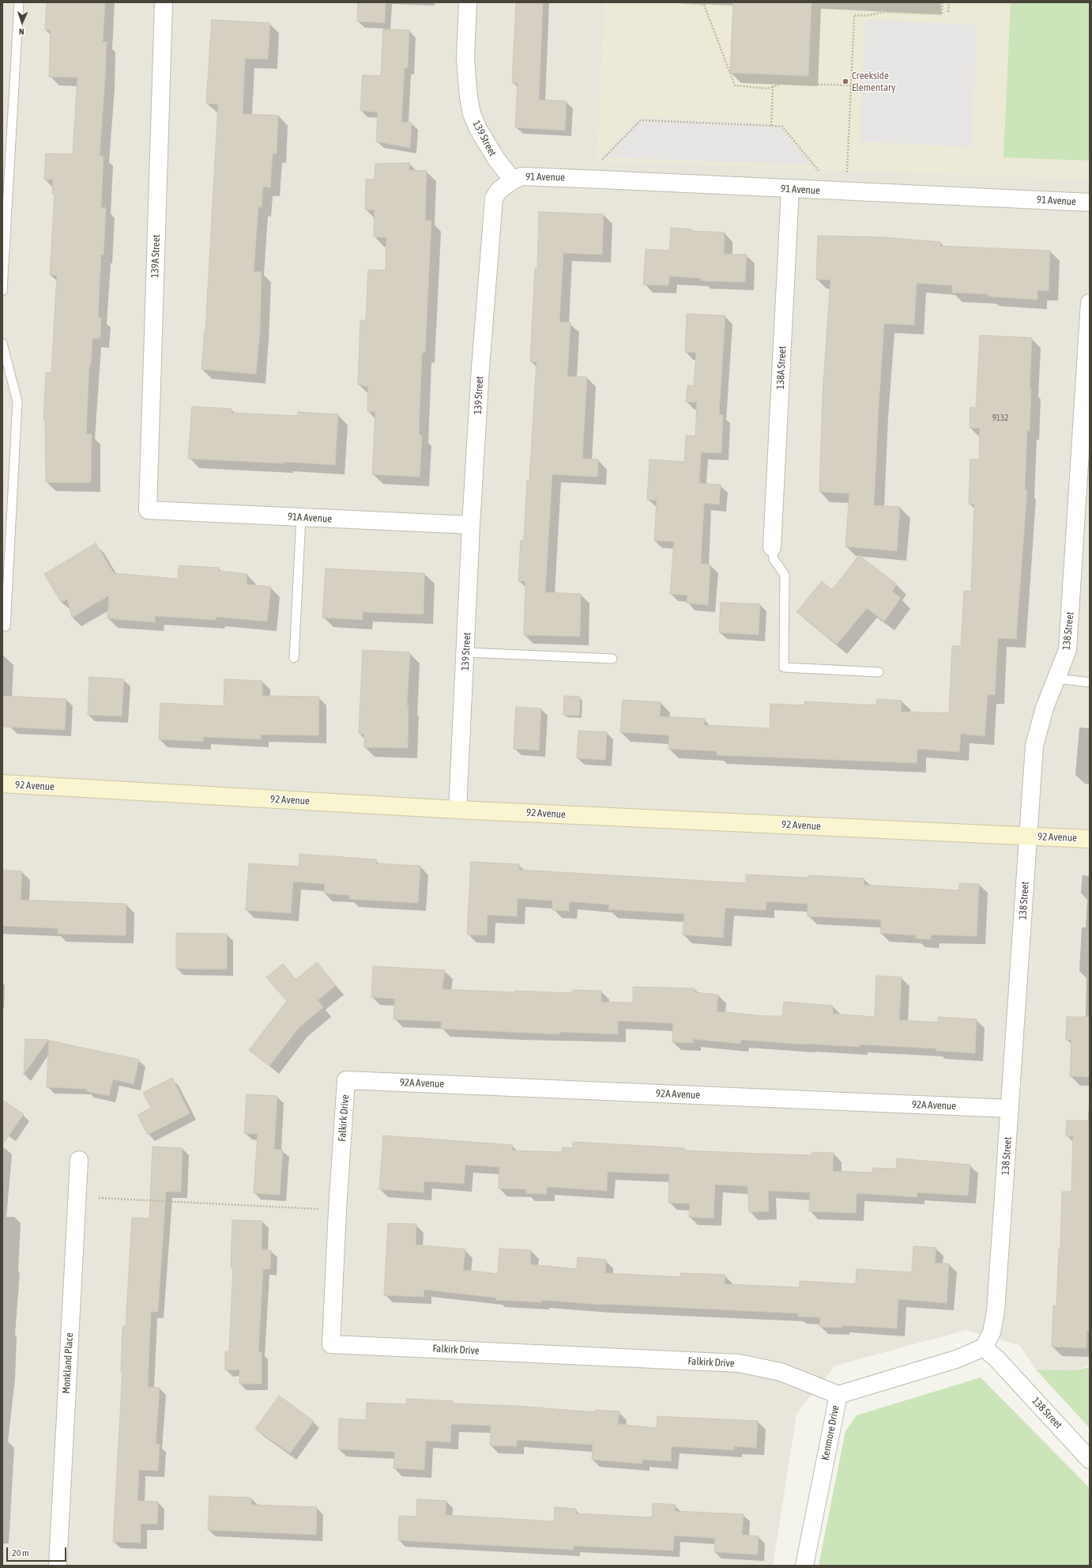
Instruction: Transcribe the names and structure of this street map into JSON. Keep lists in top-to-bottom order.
{
  "streets": {
    "main road": ["92 Avenue"],
    "street": [
      "139 Street",
      "91 Avenue",
      "139A Street",
      "138A Street",
      "91A Avenue",
      "138 Street",
      "92A Avenue",
      "Falkirk Drive",
      "Monkland Place",
      "Kenmore Drive"
    ]
  },
  "crossings": [
    ["139 Street", "91 Avenue"],
    ["139 Street", "91A Avenue"],
    ["139 Street", "92 Avenue"],
    ["91 Avenue", "138A Street"],
    ["139A Street", "91A Avenue"],
    ["138 Street", "92 Avenue"],
    ["138 Street", "92A Avenue"],
    ["138 Street", "Kenmore Drive"],
    ["92A Avenue", "Falkirk Drive"],
    ["Falkirk Drive", "Kenmore Drive"]
  ],
  "places": ["Creekside Elementary"],
  "house_numbers": ["9132"],
  "scale_bar": "20 m",
  "north": "bottom"
}
